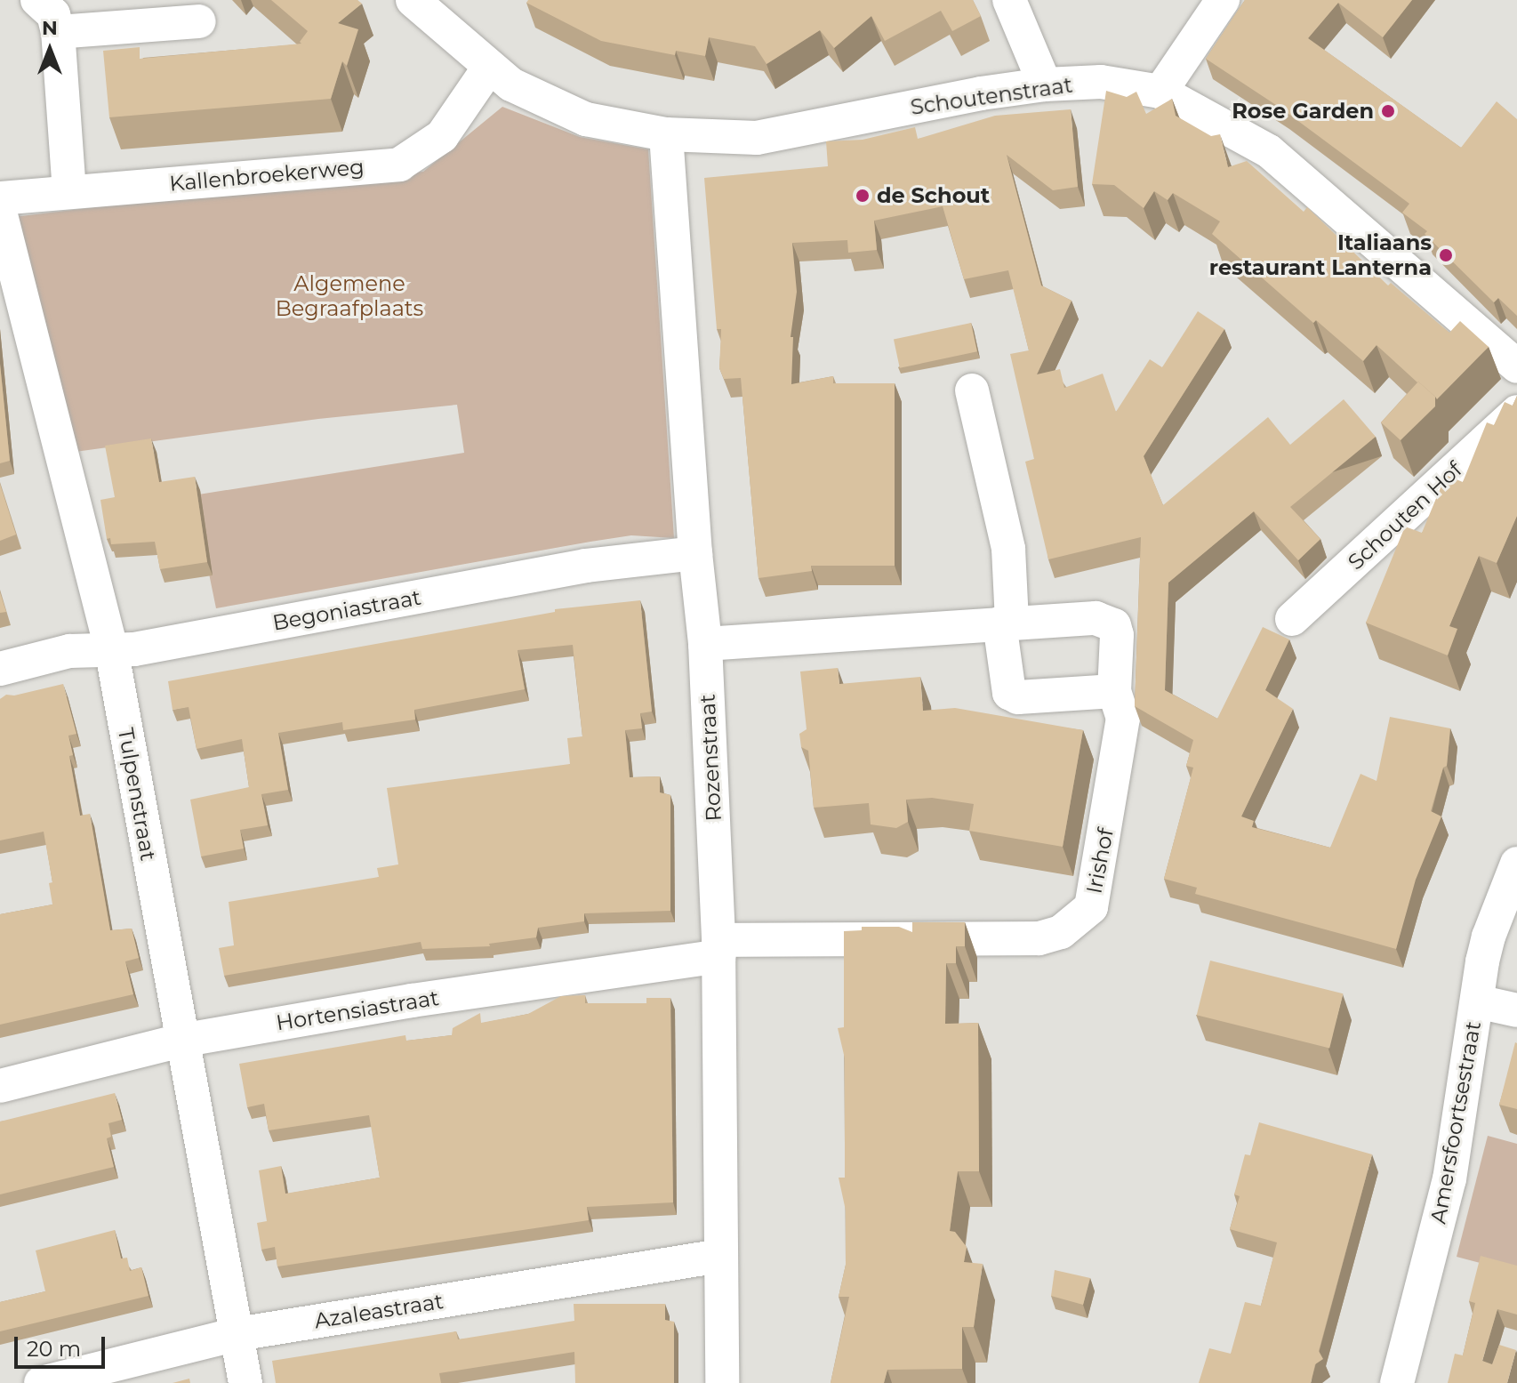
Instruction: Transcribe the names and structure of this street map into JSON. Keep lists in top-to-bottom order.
{
  "streets": {
    "street": [
      "Schoutenstraat",
      "Kallenbroekerweg",
      "Schouten Hof",
      "Begoniastraat",
      "Rozenstraat",
      "Tulpenstraat",
      "Irishof",
      "Hortensiastraat",
      "Amersfoortsestraat",
      "Azaleastraat"
    ]
  },
  "crossings": [
    ["Schoutenstraat", "Kallenbroekerweg"],
    ["Schoutenstraat", "Rozenstraat"],
    ["Begoniastraat", "Rozenstraat"],
    ["Begoniastraat", "Tulpenstraat"],
    ["Rozenstraat", "Irishof"],
    ["Rozenstraat", "Hortensiastraat"],
    ["Rozenstraat", "Azaleastraat"],
    ["Tulpenstraat", "Hortensiastraat"],
    ["Tulpenstraat", "Azaleastraat"],
    ["Irishof", "Hortensiastraat"]
  ],
  "parks": ["Algemene Begraafplaats"],
  "places": ["Rose Garden", "de Schout", "Italiaans restaurant Lanterna"],
  "scale_bar": "20 m",
  "north": "top"
}
